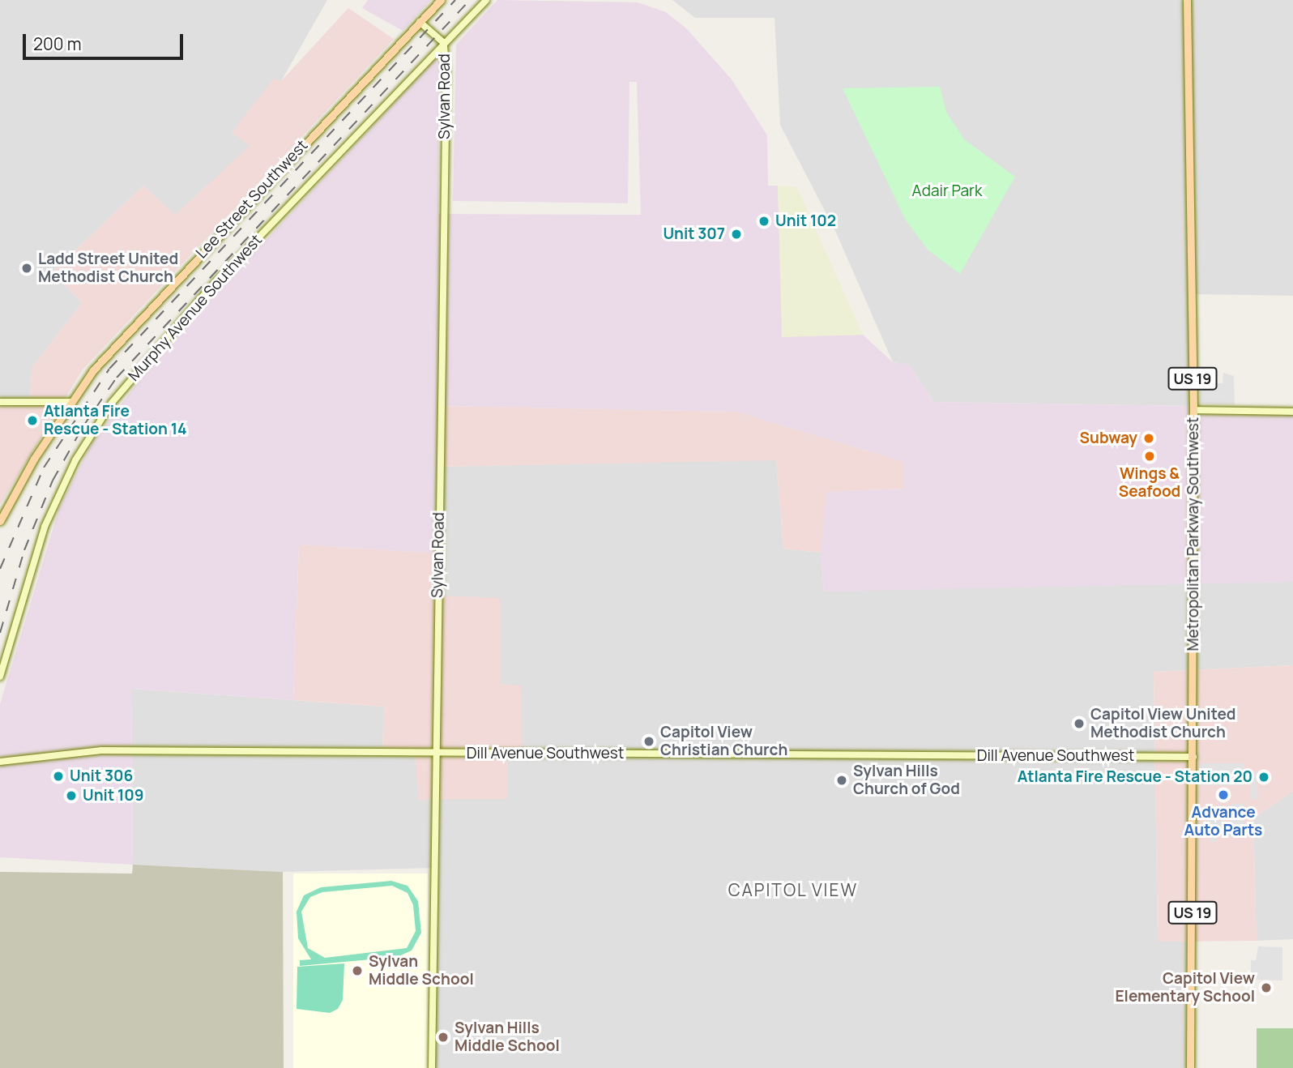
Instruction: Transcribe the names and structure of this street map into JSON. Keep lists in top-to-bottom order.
{
  "streets": {
    "main road": [
      "Sylvan Road",
      "Lee Street Southwest",
      "Murphy Avenue Southwest",
      "US 19",
      "Metropolitan Parkway Southwest",
      "Dill Avenue Southwest"
    ]
  },
  "crossings": [
    ["Sylvan Road", "Murphy Avenue Southwest"],
    ["Sylvan Road", "Dill Avenue Southwest"],
    ["Metropolitan Parkway Southwest", "Dill Avenue Southwest"]
  ],
  "districts": ["CAPITOL VIEW"],
  "parks": ["Adair Park"],
  "places": [
    "Unit 102",
    "Unit 307",
    "Ladd Street United Methodist Church",
    "Atlanta Fire Rescue - Station 14",
    "Subway",
    "Wings & Seafood",
    "Capitol View United Methodist Church",
    "Capitol View Christian Church",
    "Unit 306",
    "Atlanta Fire Rescue - Station 20",
    "Sylvan Hills Church of God",
    "Advance Auto Parts",
    "Unit 109",
    "Sylvan Middle School",
    "Capitol View Elementary School",
    "Sylvan Hills Middle School"
  ],
  "scale_bar": "200 m"
}
